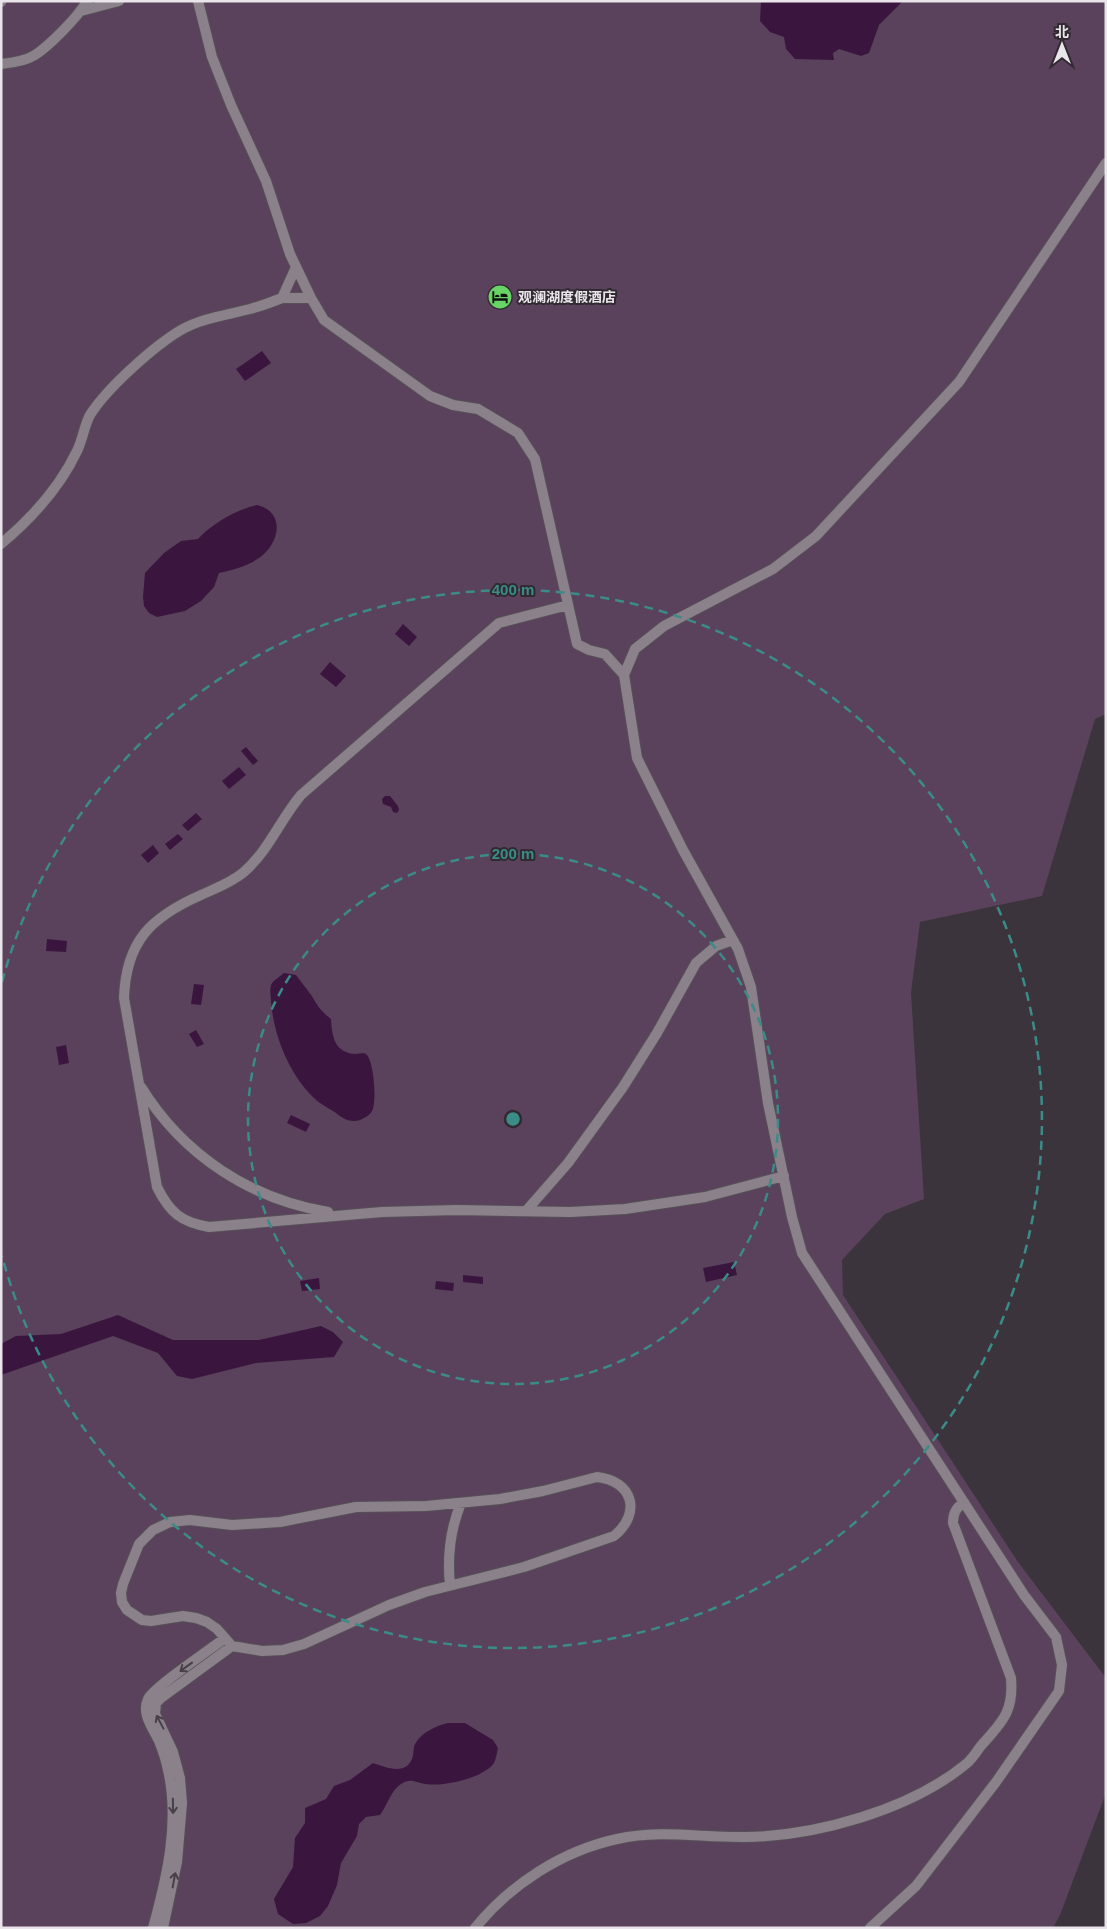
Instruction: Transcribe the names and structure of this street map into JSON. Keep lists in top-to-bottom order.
{
  "places": {
    "hotel": ["观澜湖度假酒店"]
  },
  "north": "top",
  "rings": ["400 m", "200 m"]
}
